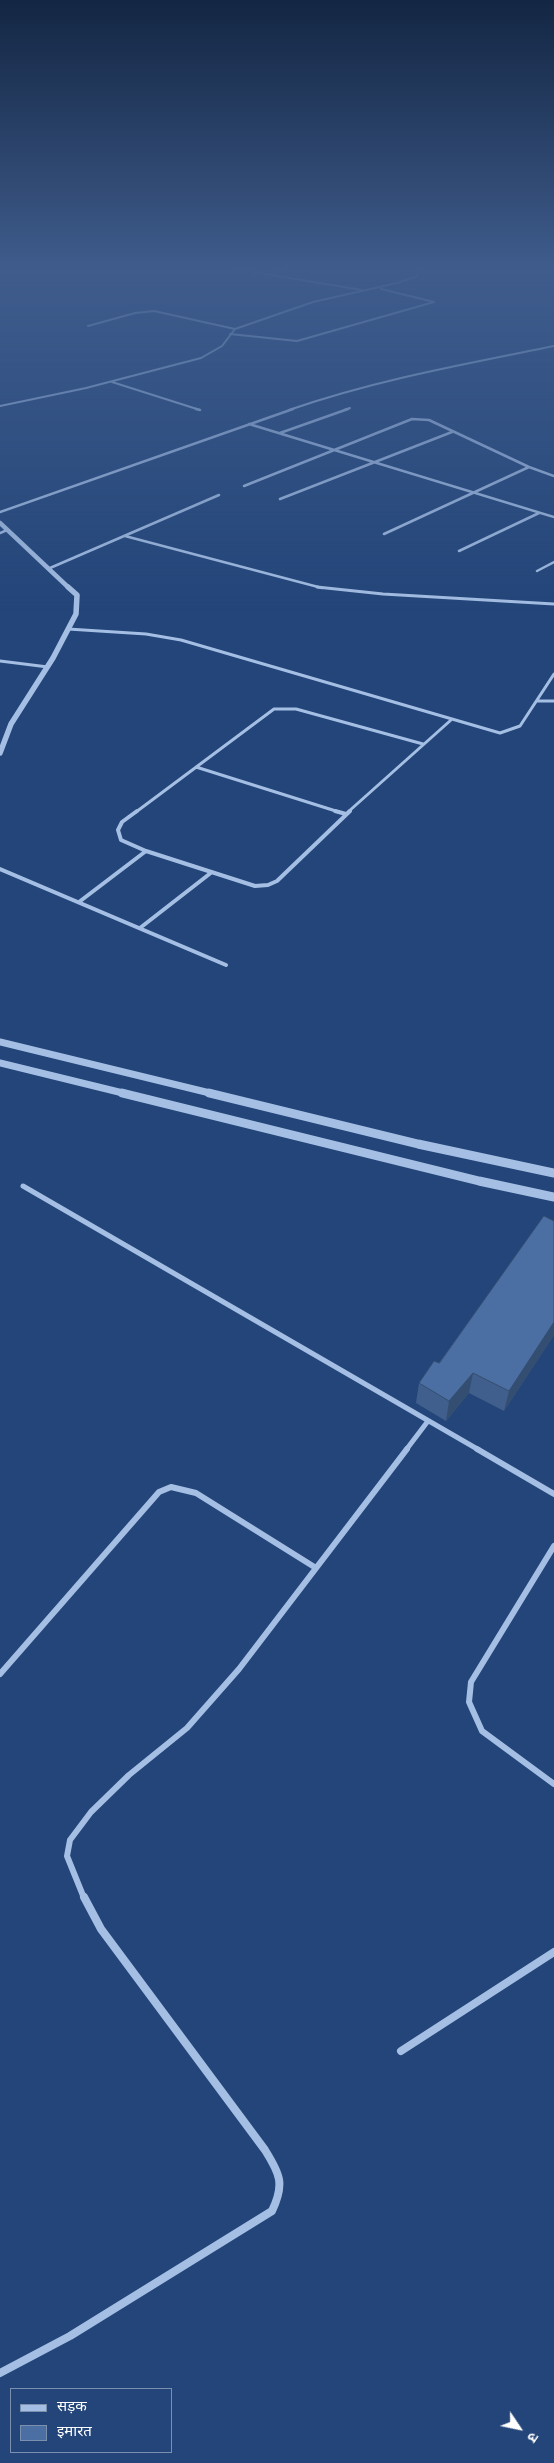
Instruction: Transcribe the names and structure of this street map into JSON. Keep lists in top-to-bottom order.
{
  "legend": ["सड़क", "इमारत"],
  "north": "bottom right"
}
